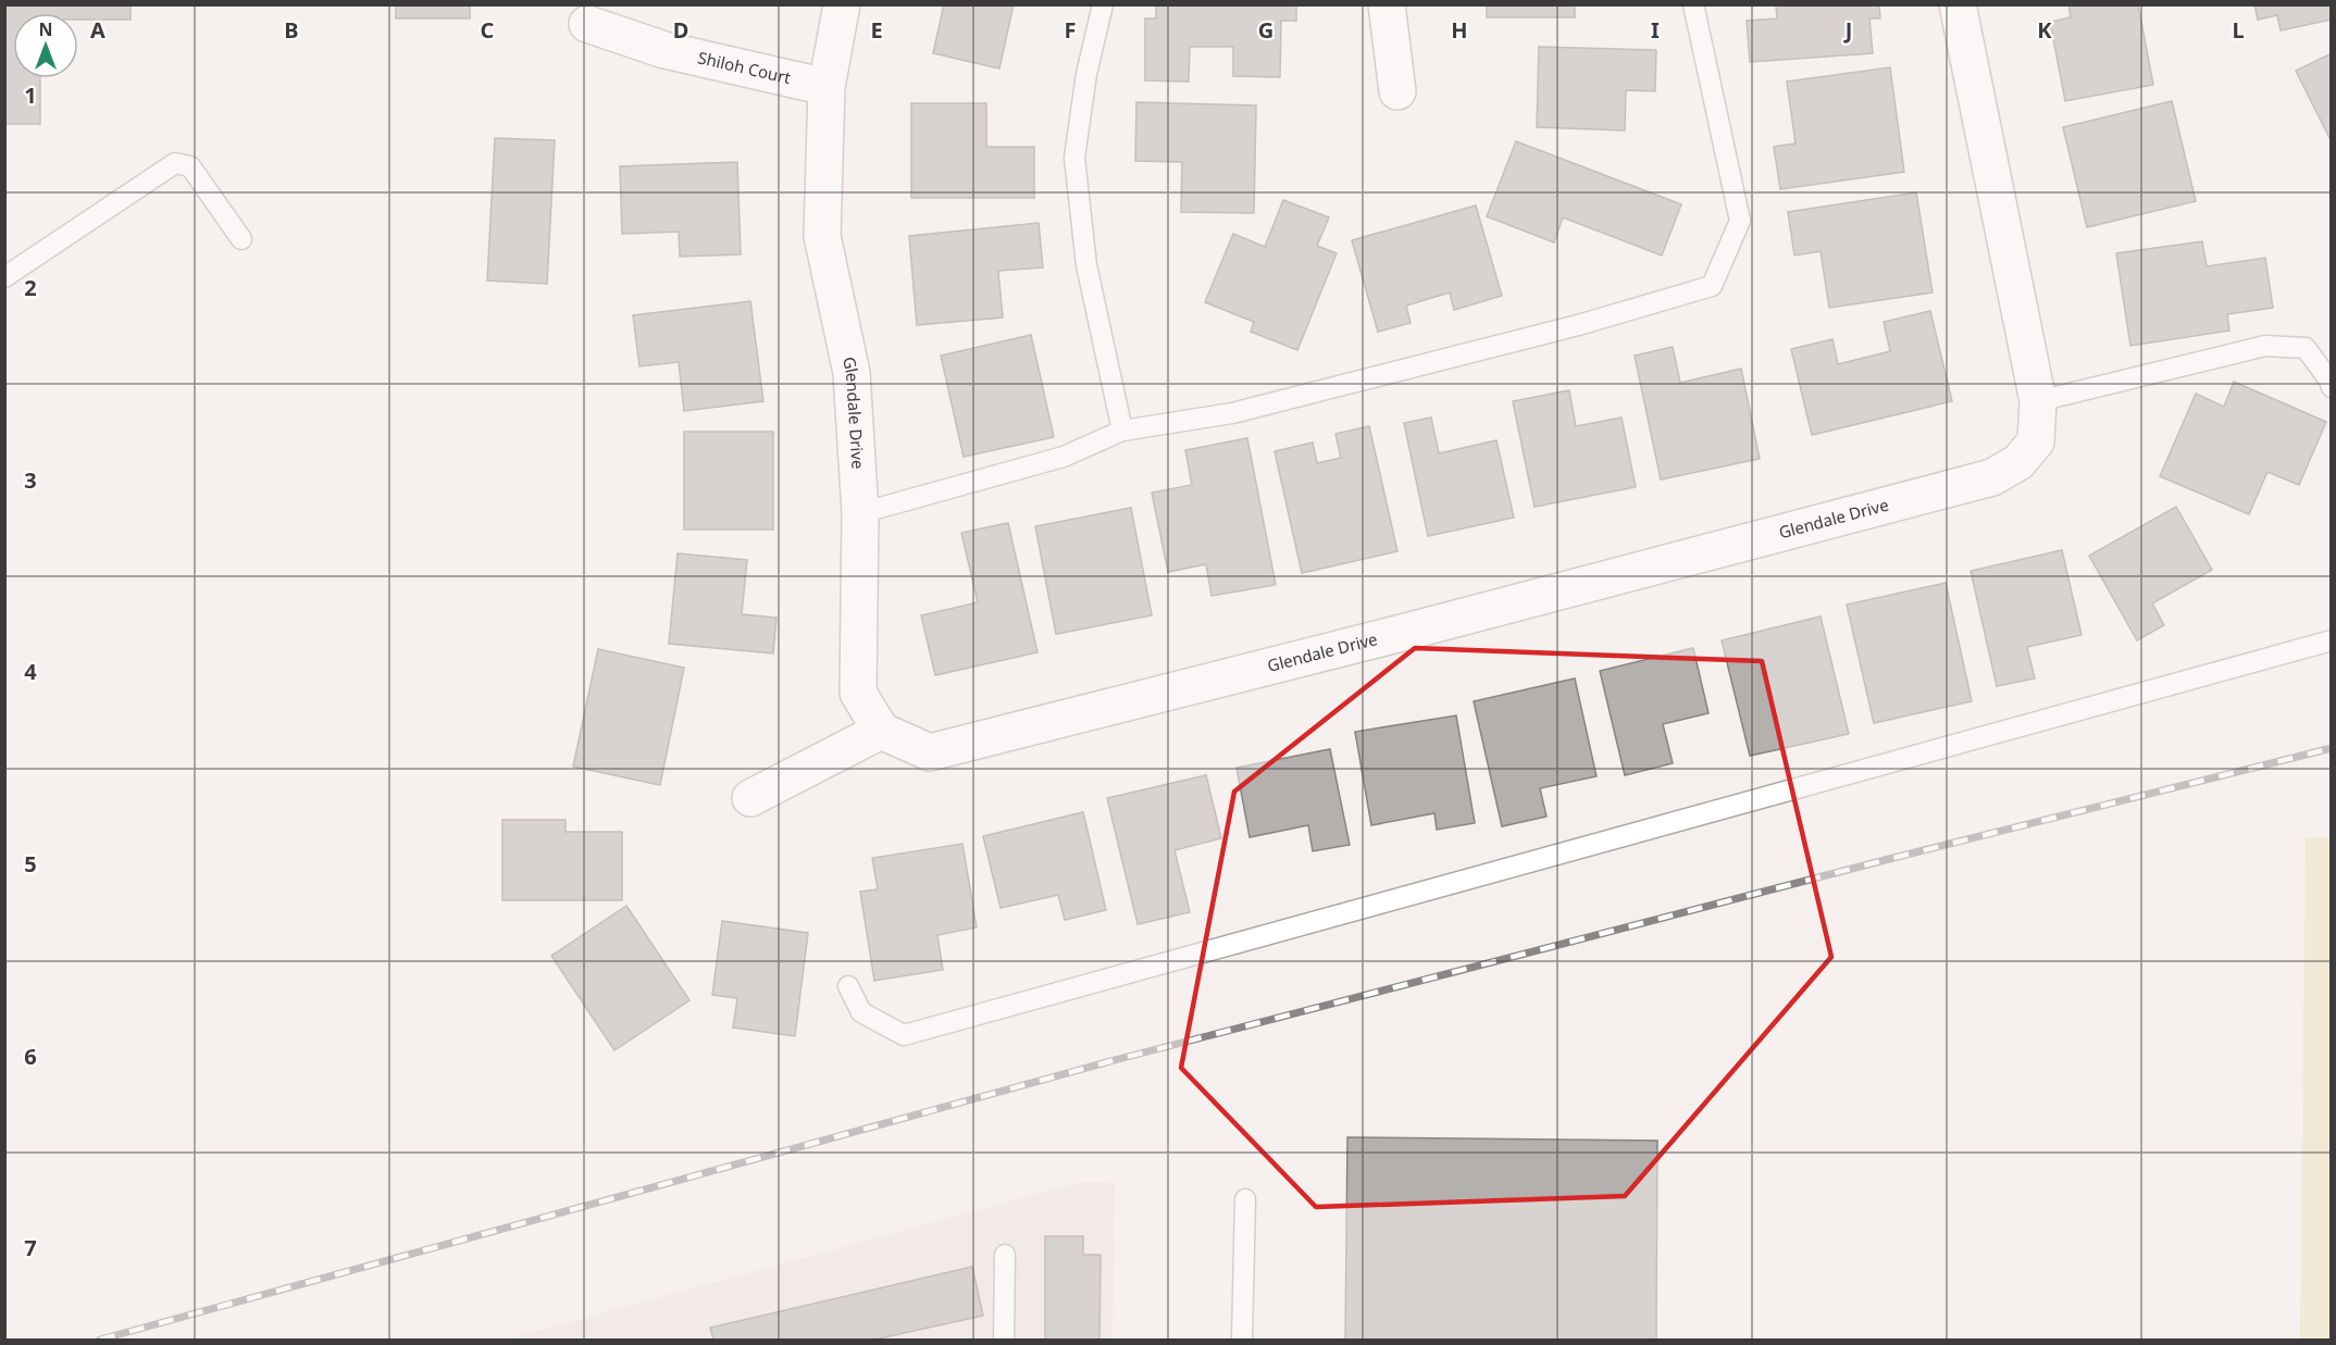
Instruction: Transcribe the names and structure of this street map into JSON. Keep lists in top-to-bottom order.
{
  "streets": {
    "street": ["Shiloh Court", "Glendale Drive"]
  },
  "crossings": [
    ["Shiloh Court", "Glendale Drive"]
  ],
  "north": "top",
  "grid": {
    "columns": [
      "A",
      "B",
      "C",
      "D",
      "E",
      "F",
      "G",
      "H",
      "I",
      "J",
      "K",
      "L"
    ],
    "rows": [
      "1",
      "2",
      "3",
      "4",
      "5",
      "6",
      "7"
    ]
  }
}
